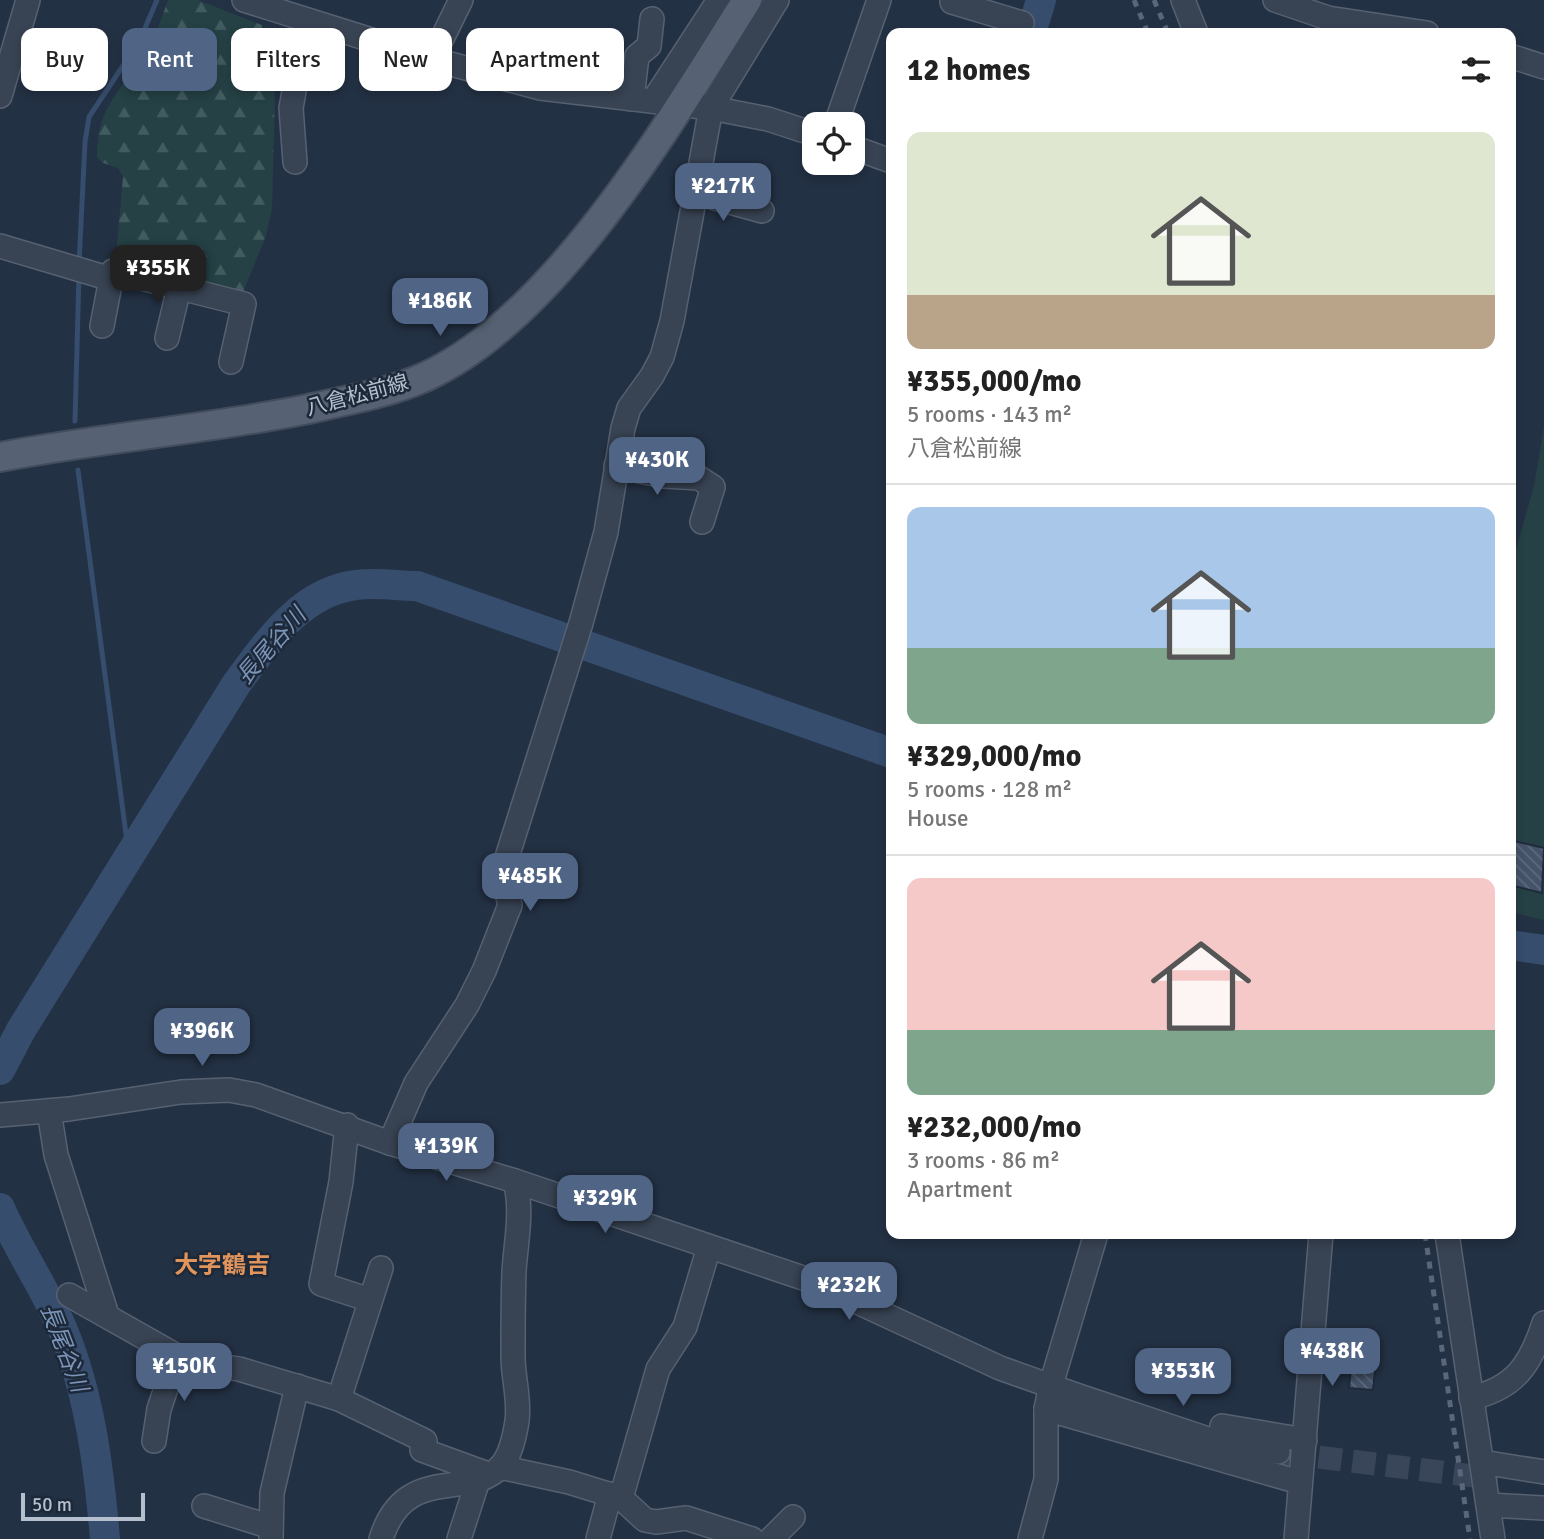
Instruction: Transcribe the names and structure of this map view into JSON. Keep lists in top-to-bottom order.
{
  "streets": {
    "main road": ["八倉松前線"]
  },
  "districts": ["大字鶴吉"],
  "water": ["長尾谷川"],
  "scale_bar": "50 m",
  "page": {
    "chip": [
      "Buy",
      "Rent",
      "Filters",
      "New",
      "Apartment"
    ],
    "heading": "12 homes",
    "list": [
      {
        "name": "¥355,000/mo",
        "note": "5 rooms · 143 m² · 八倉松前線"
      },
      {
        "name": "¥329,000/mo",
        "note": "5 rooms · 128 m² · House"
      },
      {
        "name": "¥232,000/mo",
        "note": "3 rooms · 86 m² · Apartment"
      }
    ],
    "price": [
      "¥217K",
      "¥355K",
      "¥186K",
      "¥430K",
      "¥485K",
      "¥396K",
      "¥139K",
      "¥329K",
      "¥232K",
      "¥438K",
      "¥150K",
      "¥353K"
    ],
    "scale": "50 m"
  }
}
